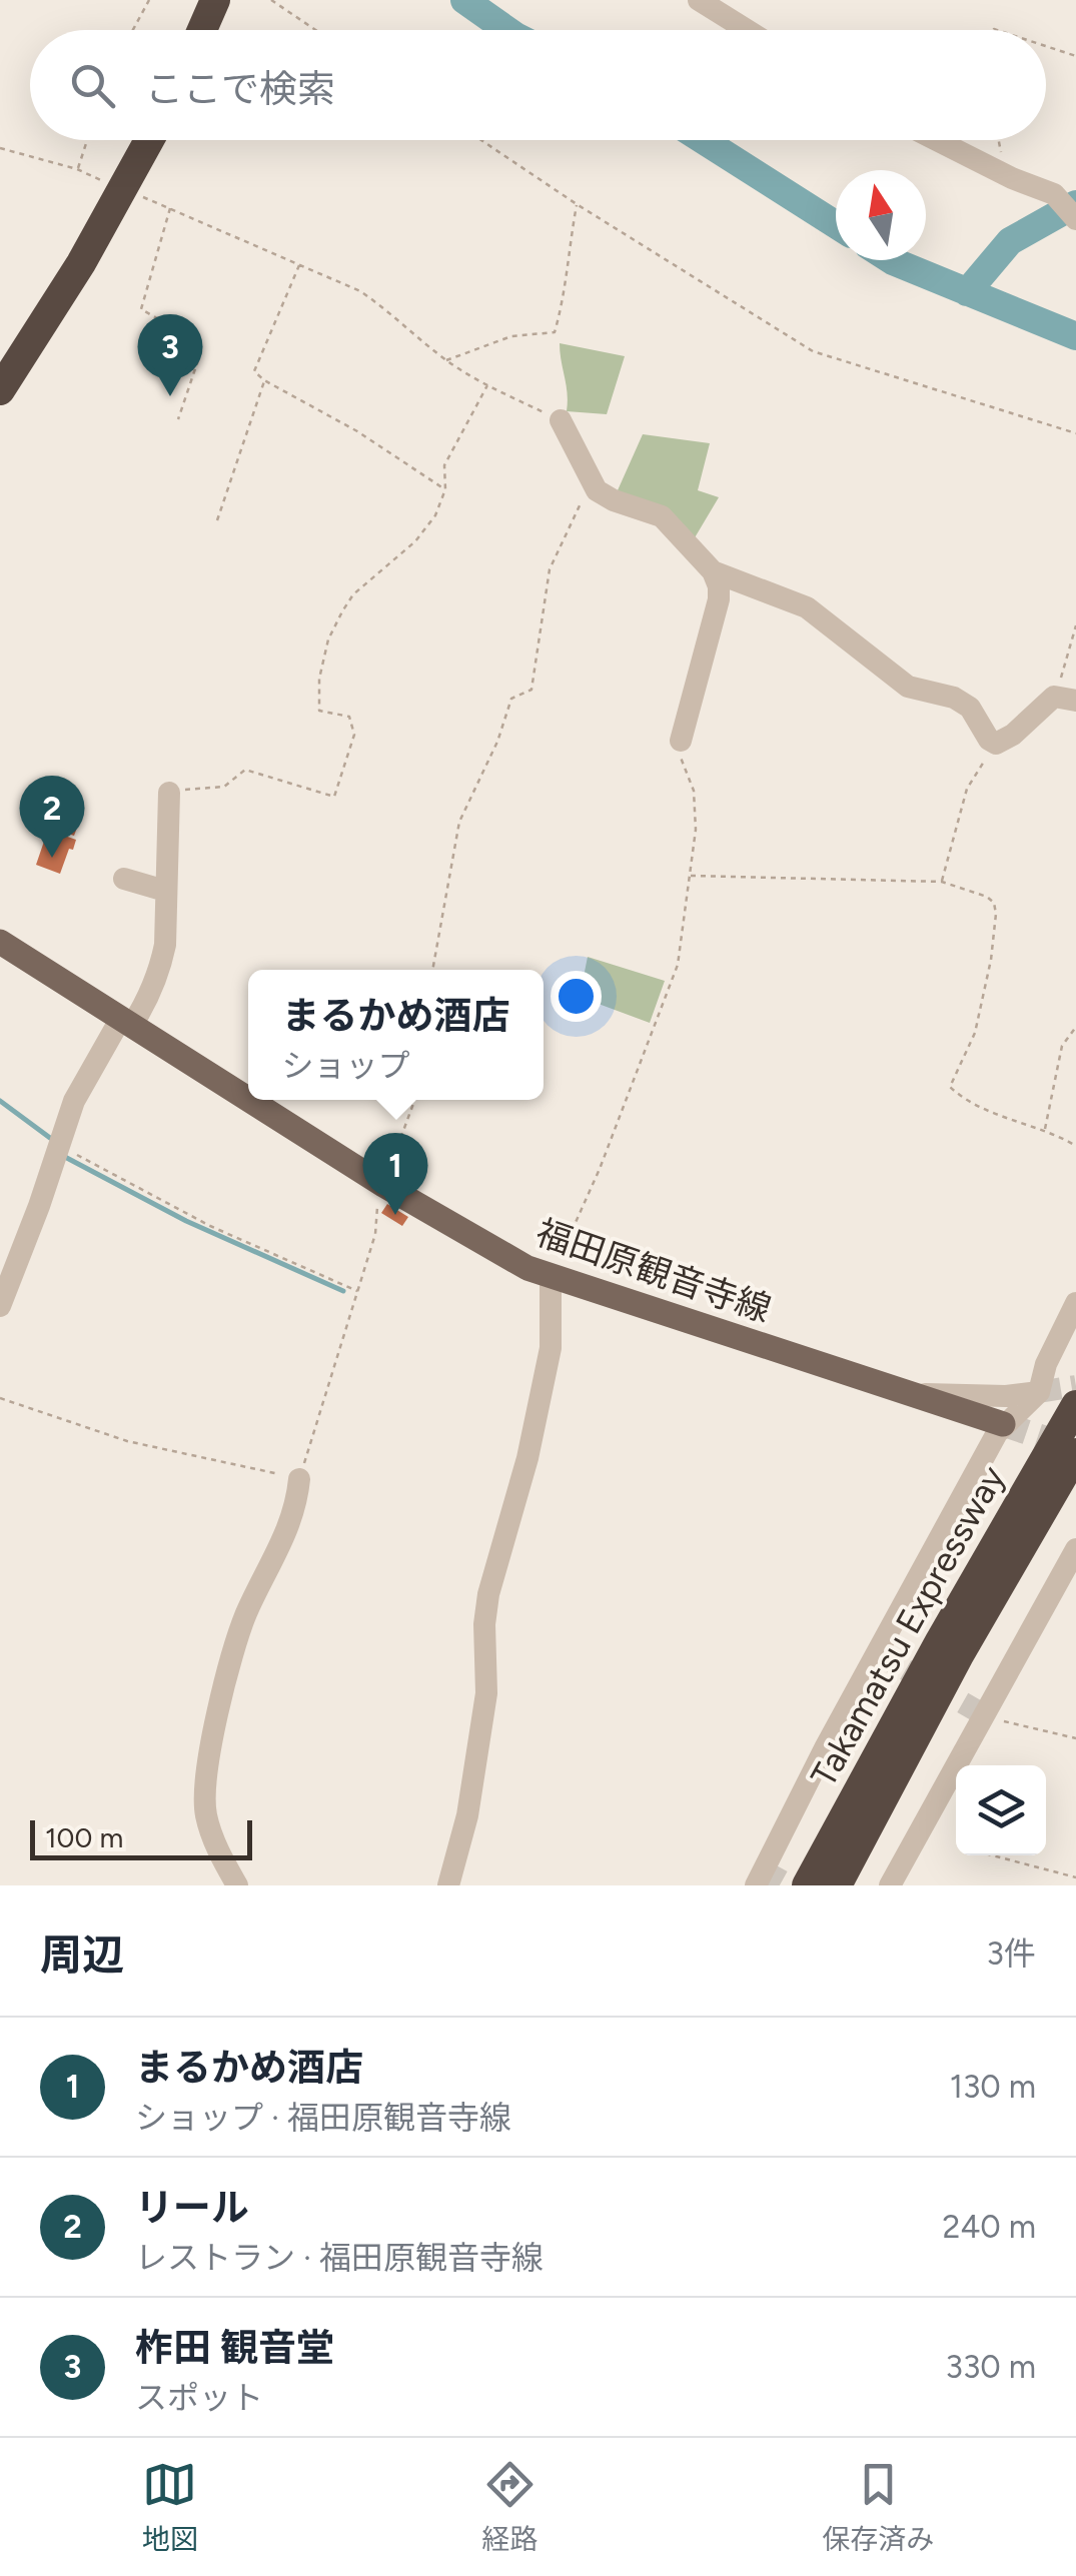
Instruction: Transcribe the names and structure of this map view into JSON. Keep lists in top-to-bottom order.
{
  "streets": {
    "highway": ["Takamatsu Expressway"],
    "main road": ["福田原観音寺線"]
  },
  "scale_bar": "100 m",
  "north": "top",
  "page": {
    "search": "ここで検索",
    "pins": ["3", "2", "1"],
    "popup": ["まるかめ酒店", "ショップ"],
    "scale": "100 m",
    "heading": ["周辺", "3件"],
    "list": [
      {
        "mark": "1",
        "name": "まるかめ酒店",
        "note": "ショップ · 福田原観音寺線",
        "value": "130 m"
      },
      {
        "mark": "2",
        "name": "リール",
        "note": "レストラン · 福田原観音寺線",
        "value": "240 m"
      },
      {
        "mark": "3",
        "name": "柞田 観音堂",
        "note": "スポット",
        "value": "330 m"
      }
    ],
    "nav": ["地図", "経路", "保存済み"]
  }
}
